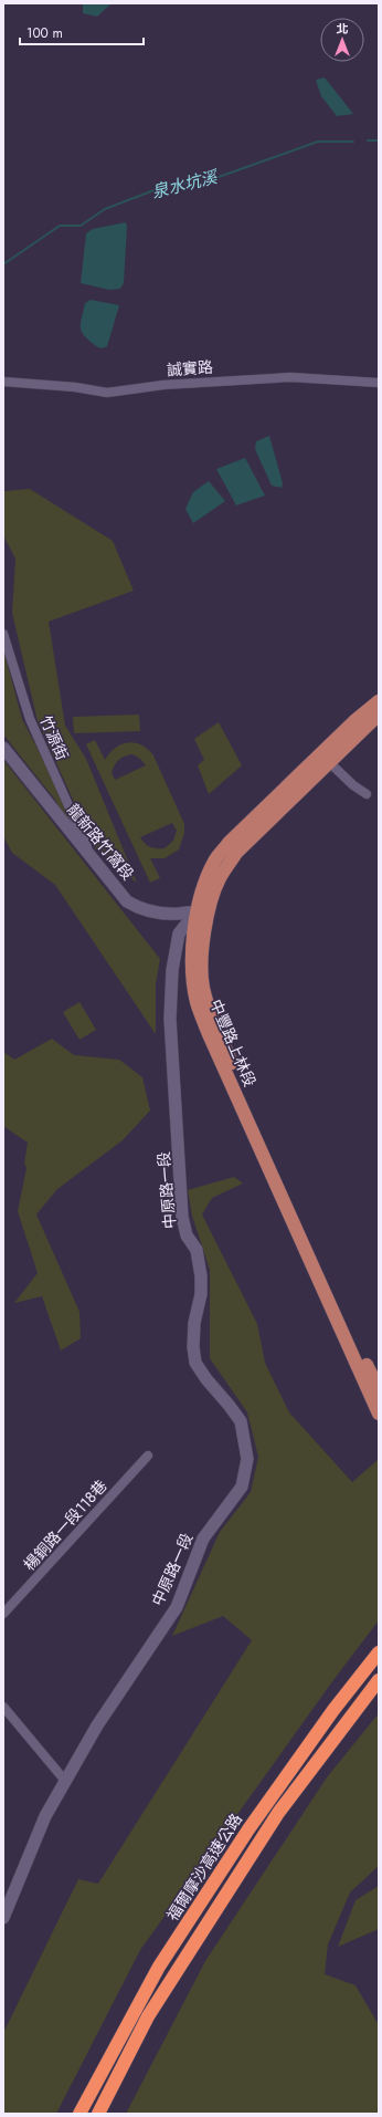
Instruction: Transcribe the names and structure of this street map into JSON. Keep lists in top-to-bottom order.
{
  "streets": {
    "highway": ["福爾摩沙高速公路"],
    "main road": ["中豐路上林段"],
    "street": [
      "誠實路",
      "竹源街",
      "龍新路竹窩段",
      "中原路一段",
      "楊銅路一段118巷"
    ]
  },
  "crossings": [
    ["竹源街", "龍新路竹窩段"],
    ["龍新路竹窩段", "中豐路上林段"],
    ["龍新路竹窩段", "中原路一段"],
    ["中豐路上林段", "中原路一段"]
  ],
  "water": ["泉水坑溪"],
  "scale_bar": "100 m",
  "north": "top"
}
